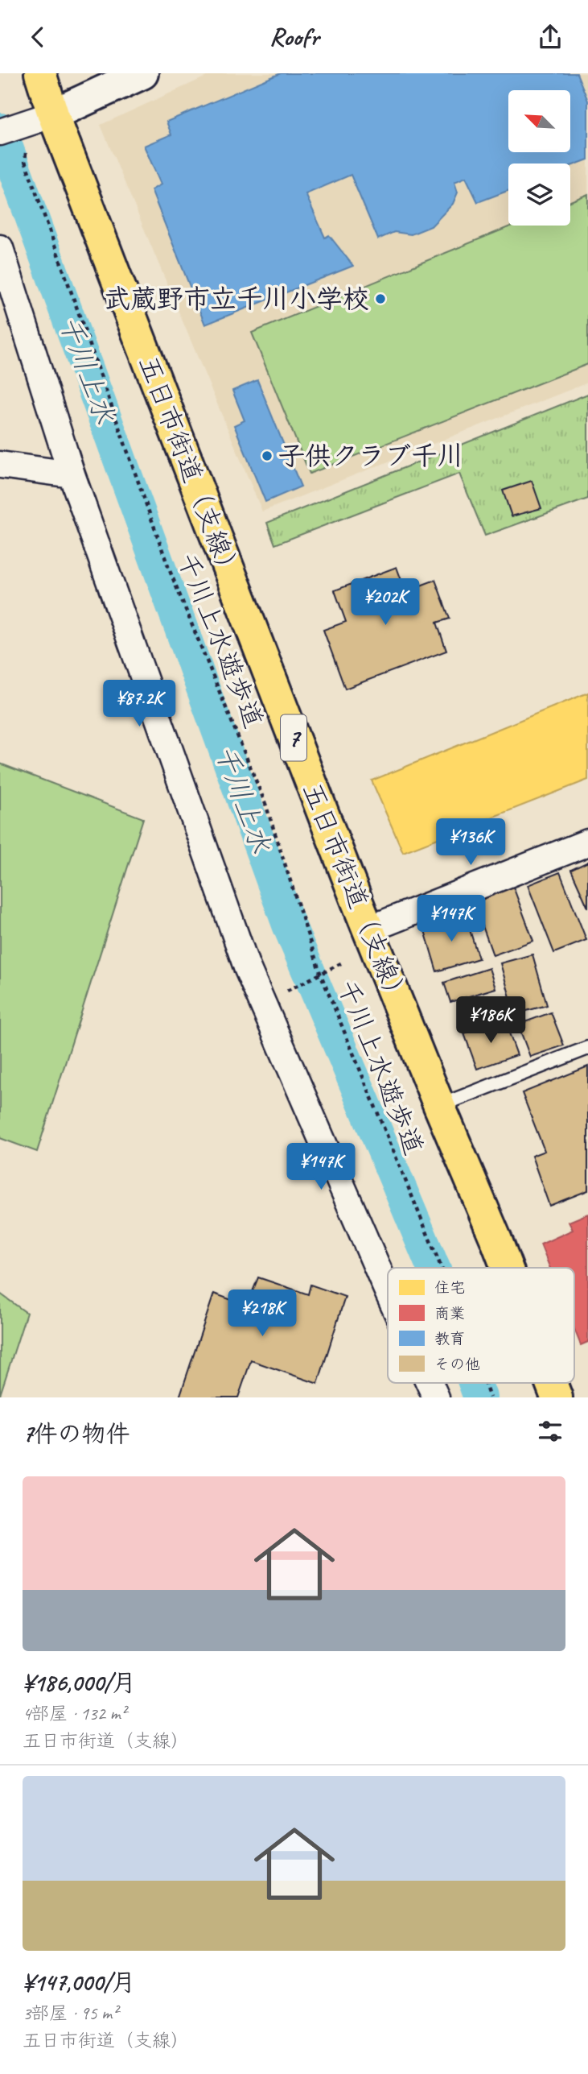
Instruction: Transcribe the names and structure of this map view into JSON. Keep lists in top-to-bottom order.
{
  "streets": {
    "main road": ["五日市街道（支線）", "7"],
    "path": ["千川上水遊歩道"]
  },
  "water": ["千川上水"],
  "places": ["武蔵野市立千川小学校", "子供クラブ千川"],
  "legend": [
    "住宅",
    "商業",
    "教育",
    "その他"
  ],
  "north": "top left",
  "page": {
    "header": "Roofr",
    "price": [
      "¥202K",
      "¥87.2K",
      "¥136K",
      "¥147K",
      "¥186K",
      "¥147K",
      "¥218K"
    ],
    "heading": "7件の物件",
    "list": [
      {
        "name": "¥186,000/月",
        "note": "4部屋 · 132 m² · 五日市街道（支線）"
      },
      {
        "name": "¥147,000/月",
        "note": "3部屋 · 95 m² · 五日市街道（支線）"
      }
    ]
  }
}
